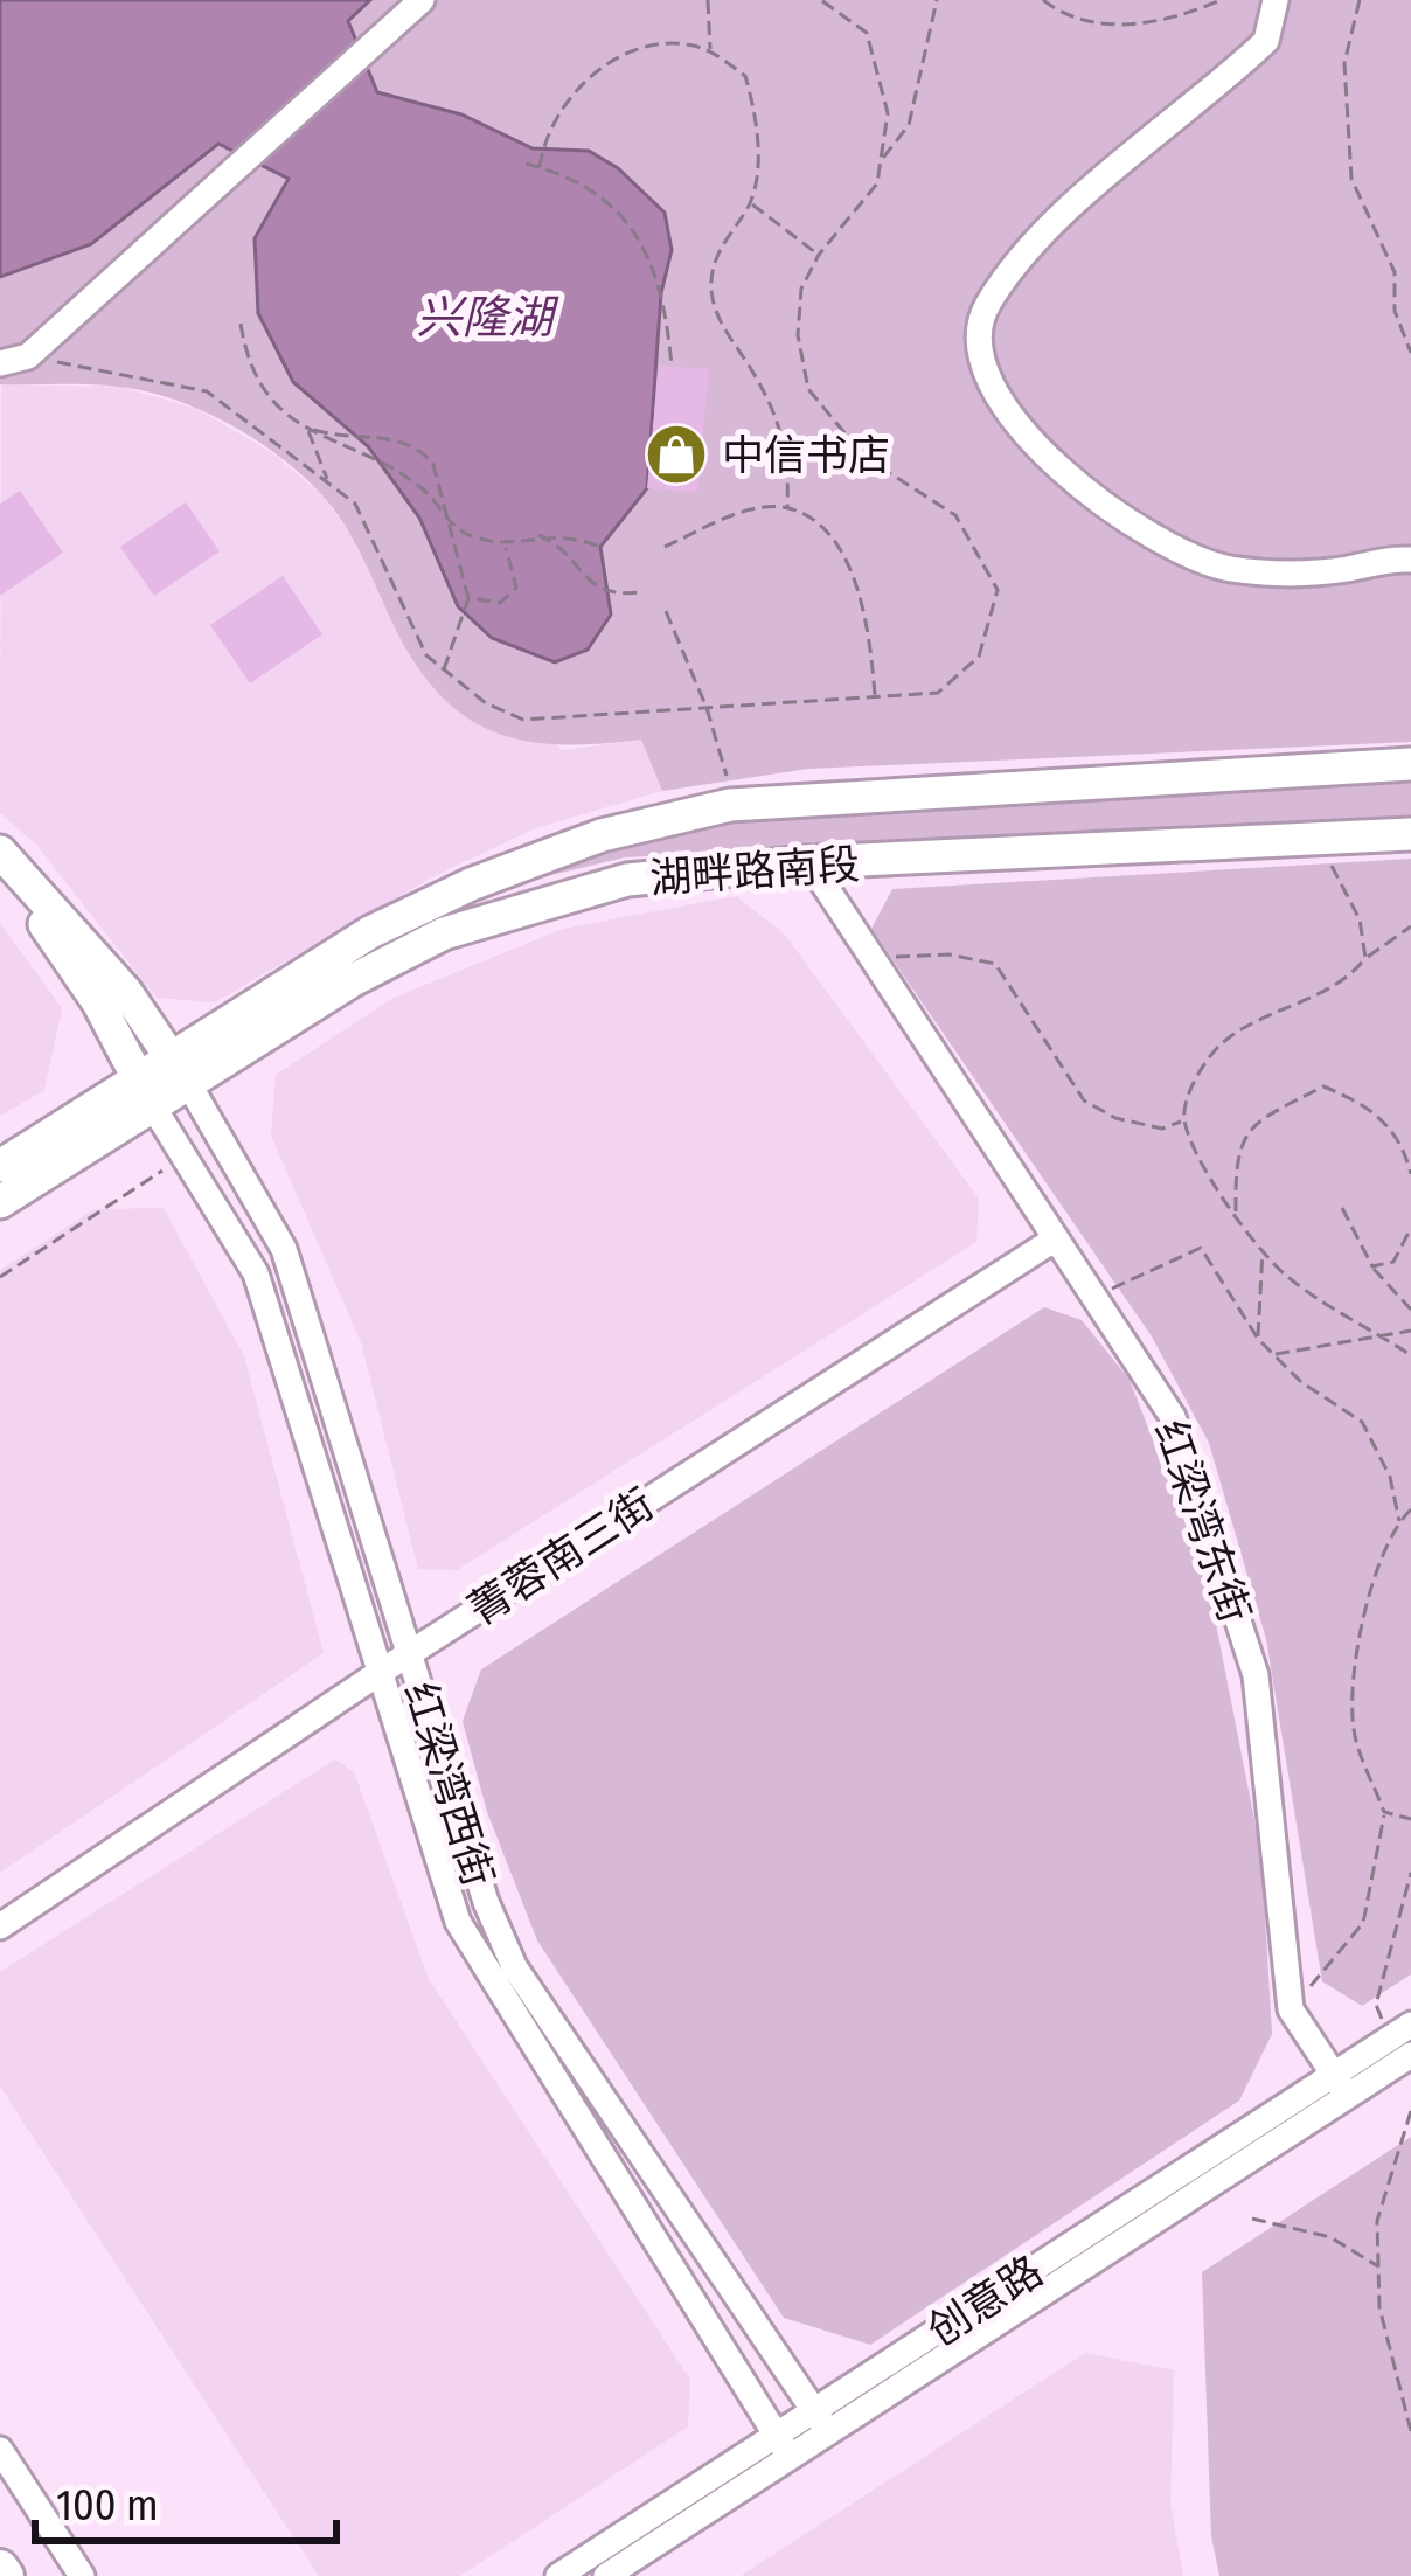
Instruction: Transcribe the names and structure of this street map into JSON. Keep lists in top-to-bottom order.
{
  "streets": {
    "main road": ["湖畔路南段"],
    "street": [
      "红梁湾东街",
      "菁蓉南三街",
      "红梁湾西街",
      "创意路"
    ]
  },
  "crossings": [
    ["湖畔路南段", "红梁湾东街"],
    ["湖畔路南段", "红梁湾西街"],
    ["红梁湾东街", "菁蓉南三街"],
    ["红梁湾东街", "创意路"],
    ["菁蓉南三街", "红梁湾西街"],
    ["红梁湾西街", "创意路"]
  ],
  "water": ["兴隆湖"],
  "places": {
    "shop": ["中信书店"]
  },
  "scale_bar": "100 m"
}
